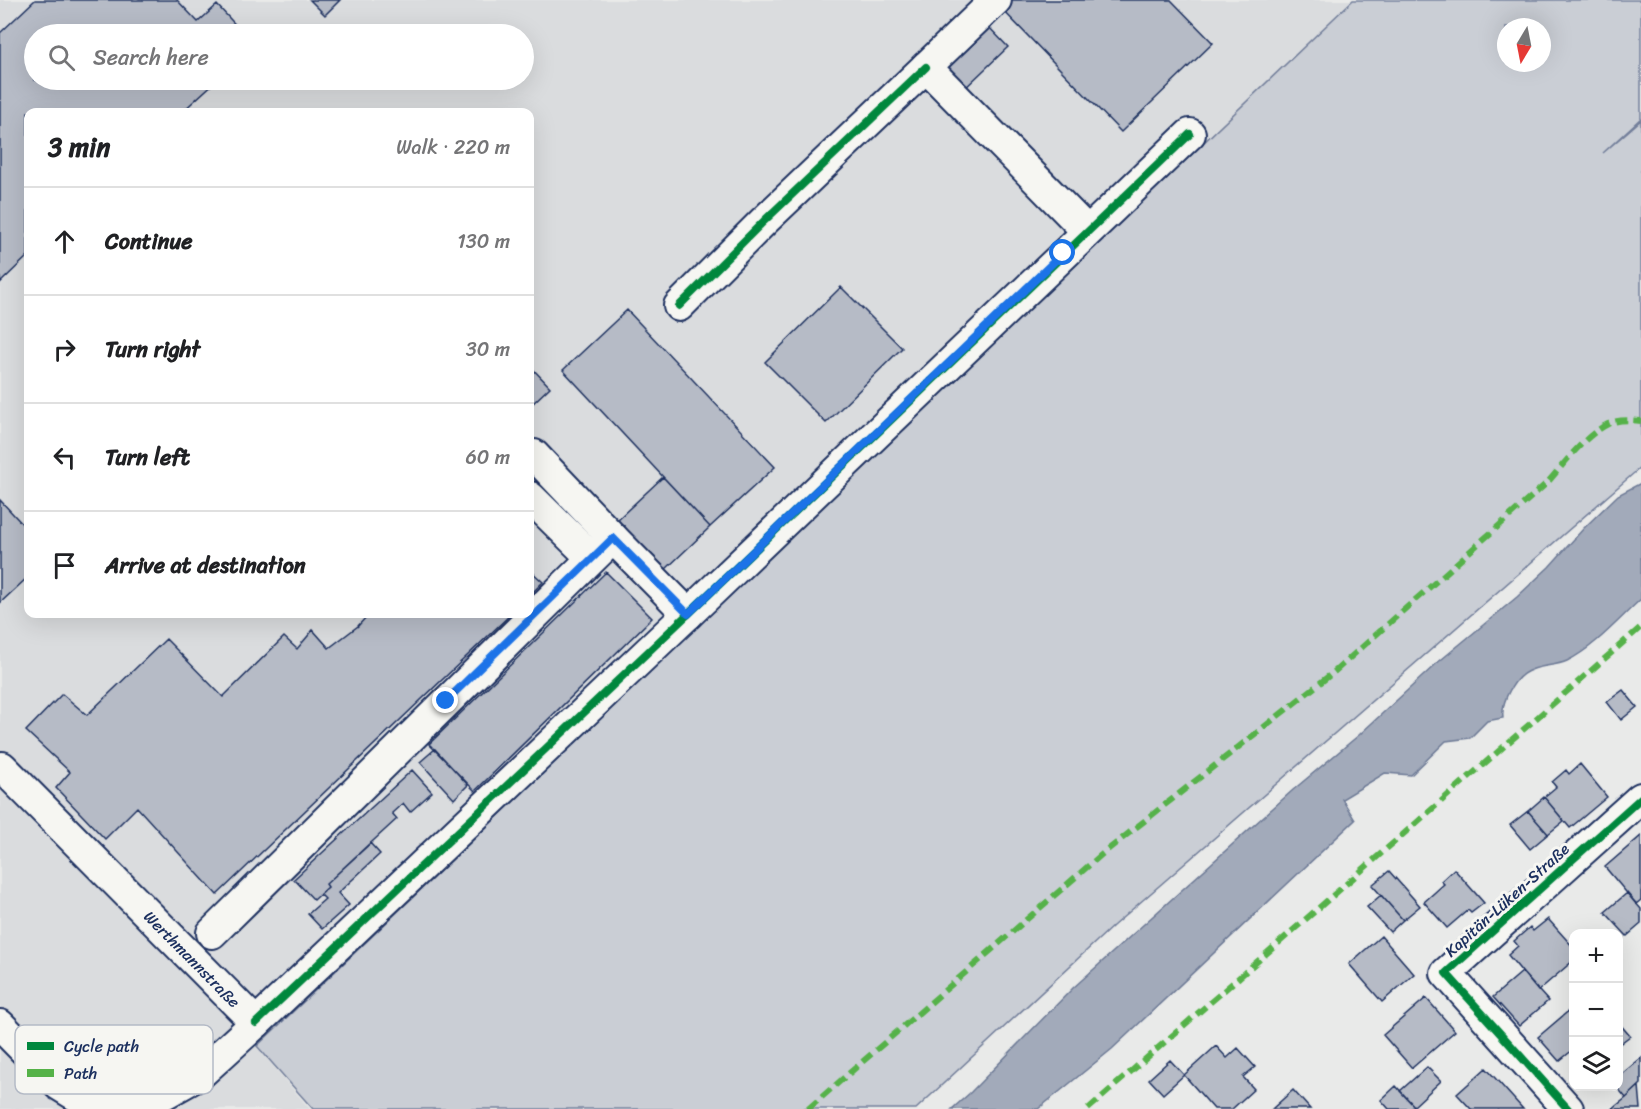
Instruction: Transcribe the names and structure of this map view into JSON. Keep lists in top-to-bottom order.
{
  "streets": {
    "street": ["Kapitän-Lüken-Straße", "Werthmannstraße"]
  },
  "legend": ["Cycle path", "Path"],
  "north": "bottom",
  "page": {
    "search": "Search here",
    "heading": ["3 min", "Walk · 220 m"],
    "list": [
      ["Continue", "130 m"],
      ["Turn right", "30 m"],
      ["Turn left", "60 m"],
      "Arrive at destination"
    ],
    "map_buttons": ["+", "−"]
  }
}
